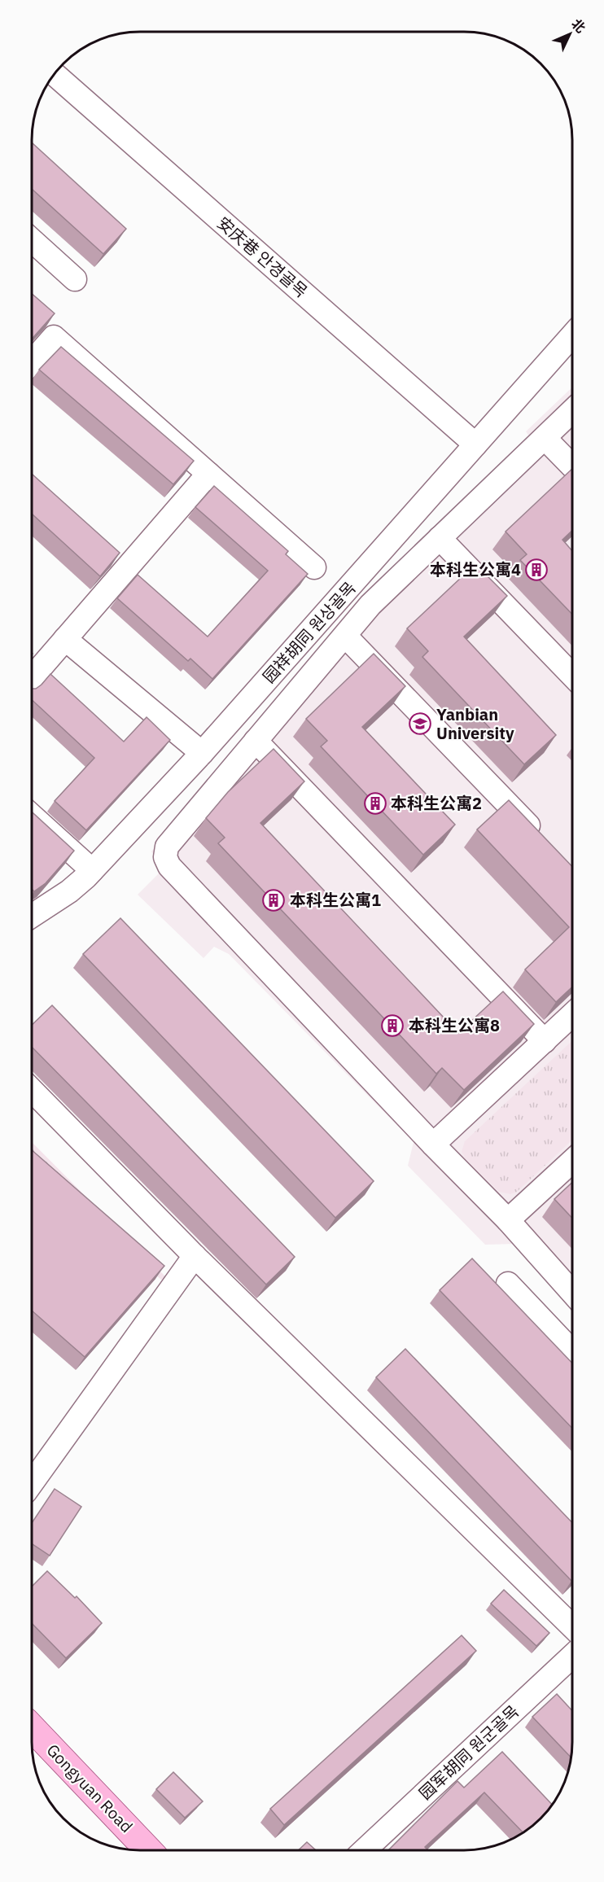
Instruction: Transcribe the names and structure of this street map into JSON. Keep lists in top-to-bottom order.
{
  "streets": {
    "main road": ["Gongyuan Road"],
    "street": ["安庆巷 안경골목", "园祥胡同 원상골목", "园军胡同 원군골목"]
  },
  "crossings": [
    ["安庆巷 안경골목", "园祥胡同 원상골목"]
  ],
  "places": {
    "building": [
      "本科生公寓4",
      "本科生公寓2",
      "本科生公寓1",
      "本科生公寓8"
    ],
    "school or university": ["Yanbian University"]
  },
  "north": "top right"
}
